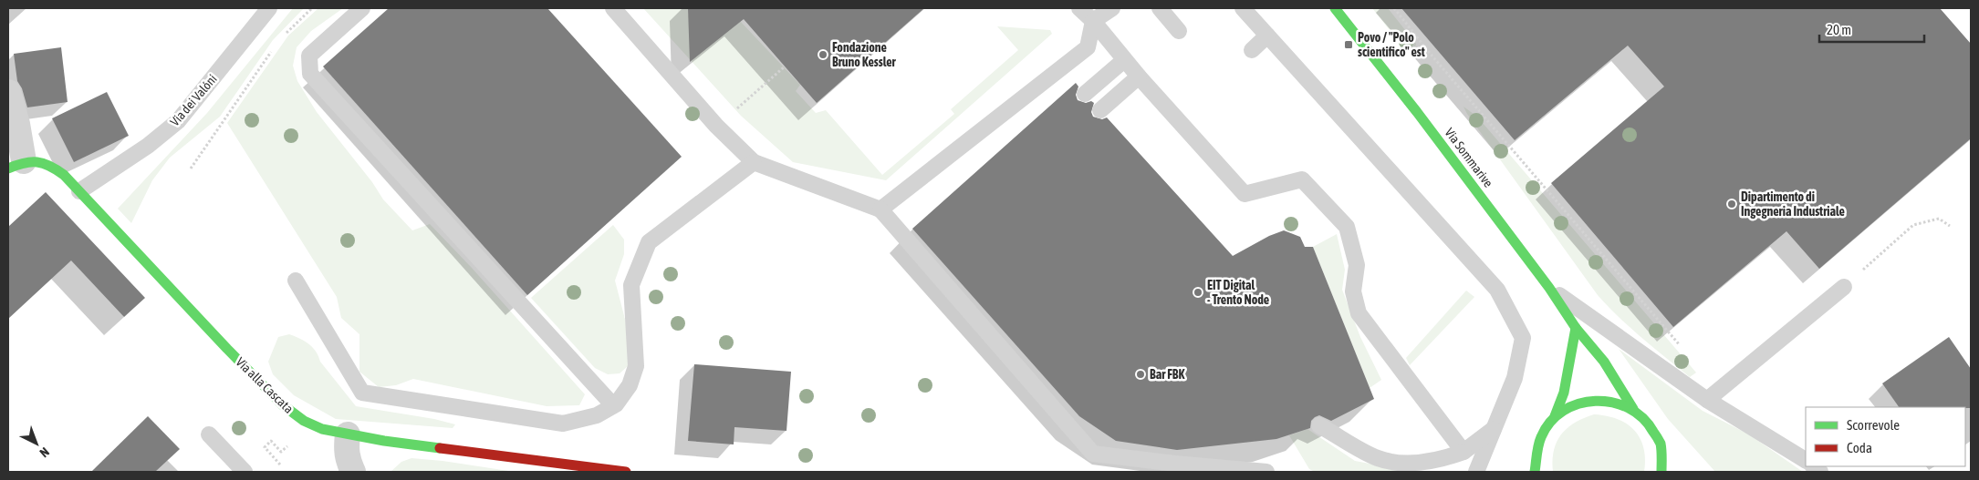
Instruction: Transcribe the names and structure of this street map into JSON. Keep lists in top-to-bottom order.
{
  "streets": {
    "street": ["Via Sommarive", "Via alla Cascata"],
    "lane": ["Via dei Valóni"]
  },
  "crossings": [
    ["Via dei Valóni", "Via alla Cascata"]
  ],
  "places": {
    "transit": ["Povo / \"Polo scientifico\" est"],
    "other": [
      "Fondazione Bruno Kessler",
      "Dipartimento di Ingegneria Industriale",
      "EIT Digital - Trento Node",
      "Bar FBK"
    ]
  },
  "legend": ["Scorrevole", "Coda"],
  "scale_bar": "20 m",
  "north": "bottom right"
}
